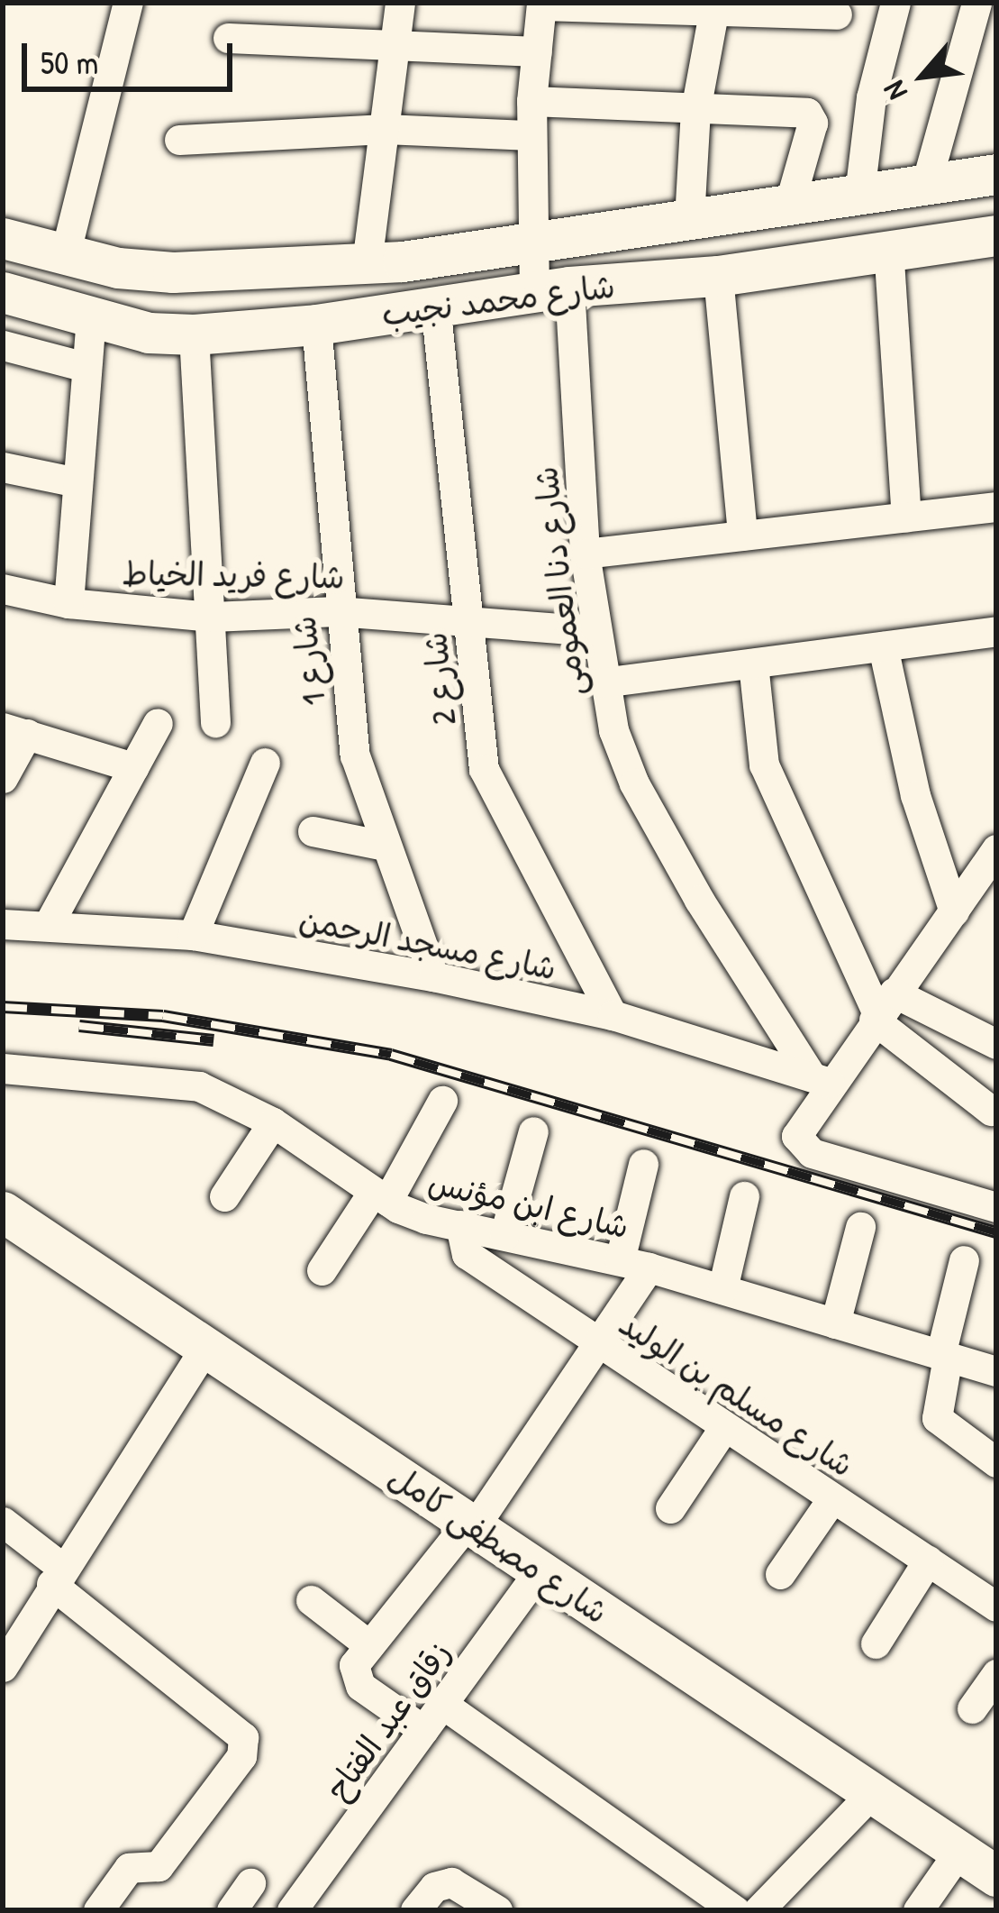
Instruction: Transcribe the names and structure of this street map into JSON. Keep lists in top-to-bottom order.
{
  "streets": {
    "main road": ["شارع محمد نجيب", "شارع مصطفى كامل"],
    "street": [
      "شارع فريد الخياط",
      "شارع دنا العمومى",
      "شارع 1",
      "شارع 2",
      "شارع مسجد الرحمن",
      "شارع ابن مؤنس",
      "شارع مسلم بن الوليد",
      "زقاق عبد الفتاح"
    ]
  },
  "crossings": [
    ["شارع محمد نجيب", "شارع دنا العمومى"],
    ["شارع محمد نجيب", "شارع 1"],
    ["شارع محمد نجيب", "شارع 2"],
    ["شارع فريد الخياط", "شارع دنا العمومى"],
    ["شارع فريد الخياط", "شارع 1"],
    ["شارع فريد الخياط", "شارع 2"],
    ["شارع دنا العمومى", "شارع مسجد الرحمن"],
    ["شارع 1", "شارع مسجد الرحمن"],
    ["شارع 2", "شارع مسجد الرحمن"],
    ["شارع ابن مؤنس", "شارع مسلم بن الوليد"],
    ["شارع مصطفى كامل", "زقاق عبد الفتاح"]
  ],
  "scale_bar": "50 m",
  "north": "bottom left"
}
